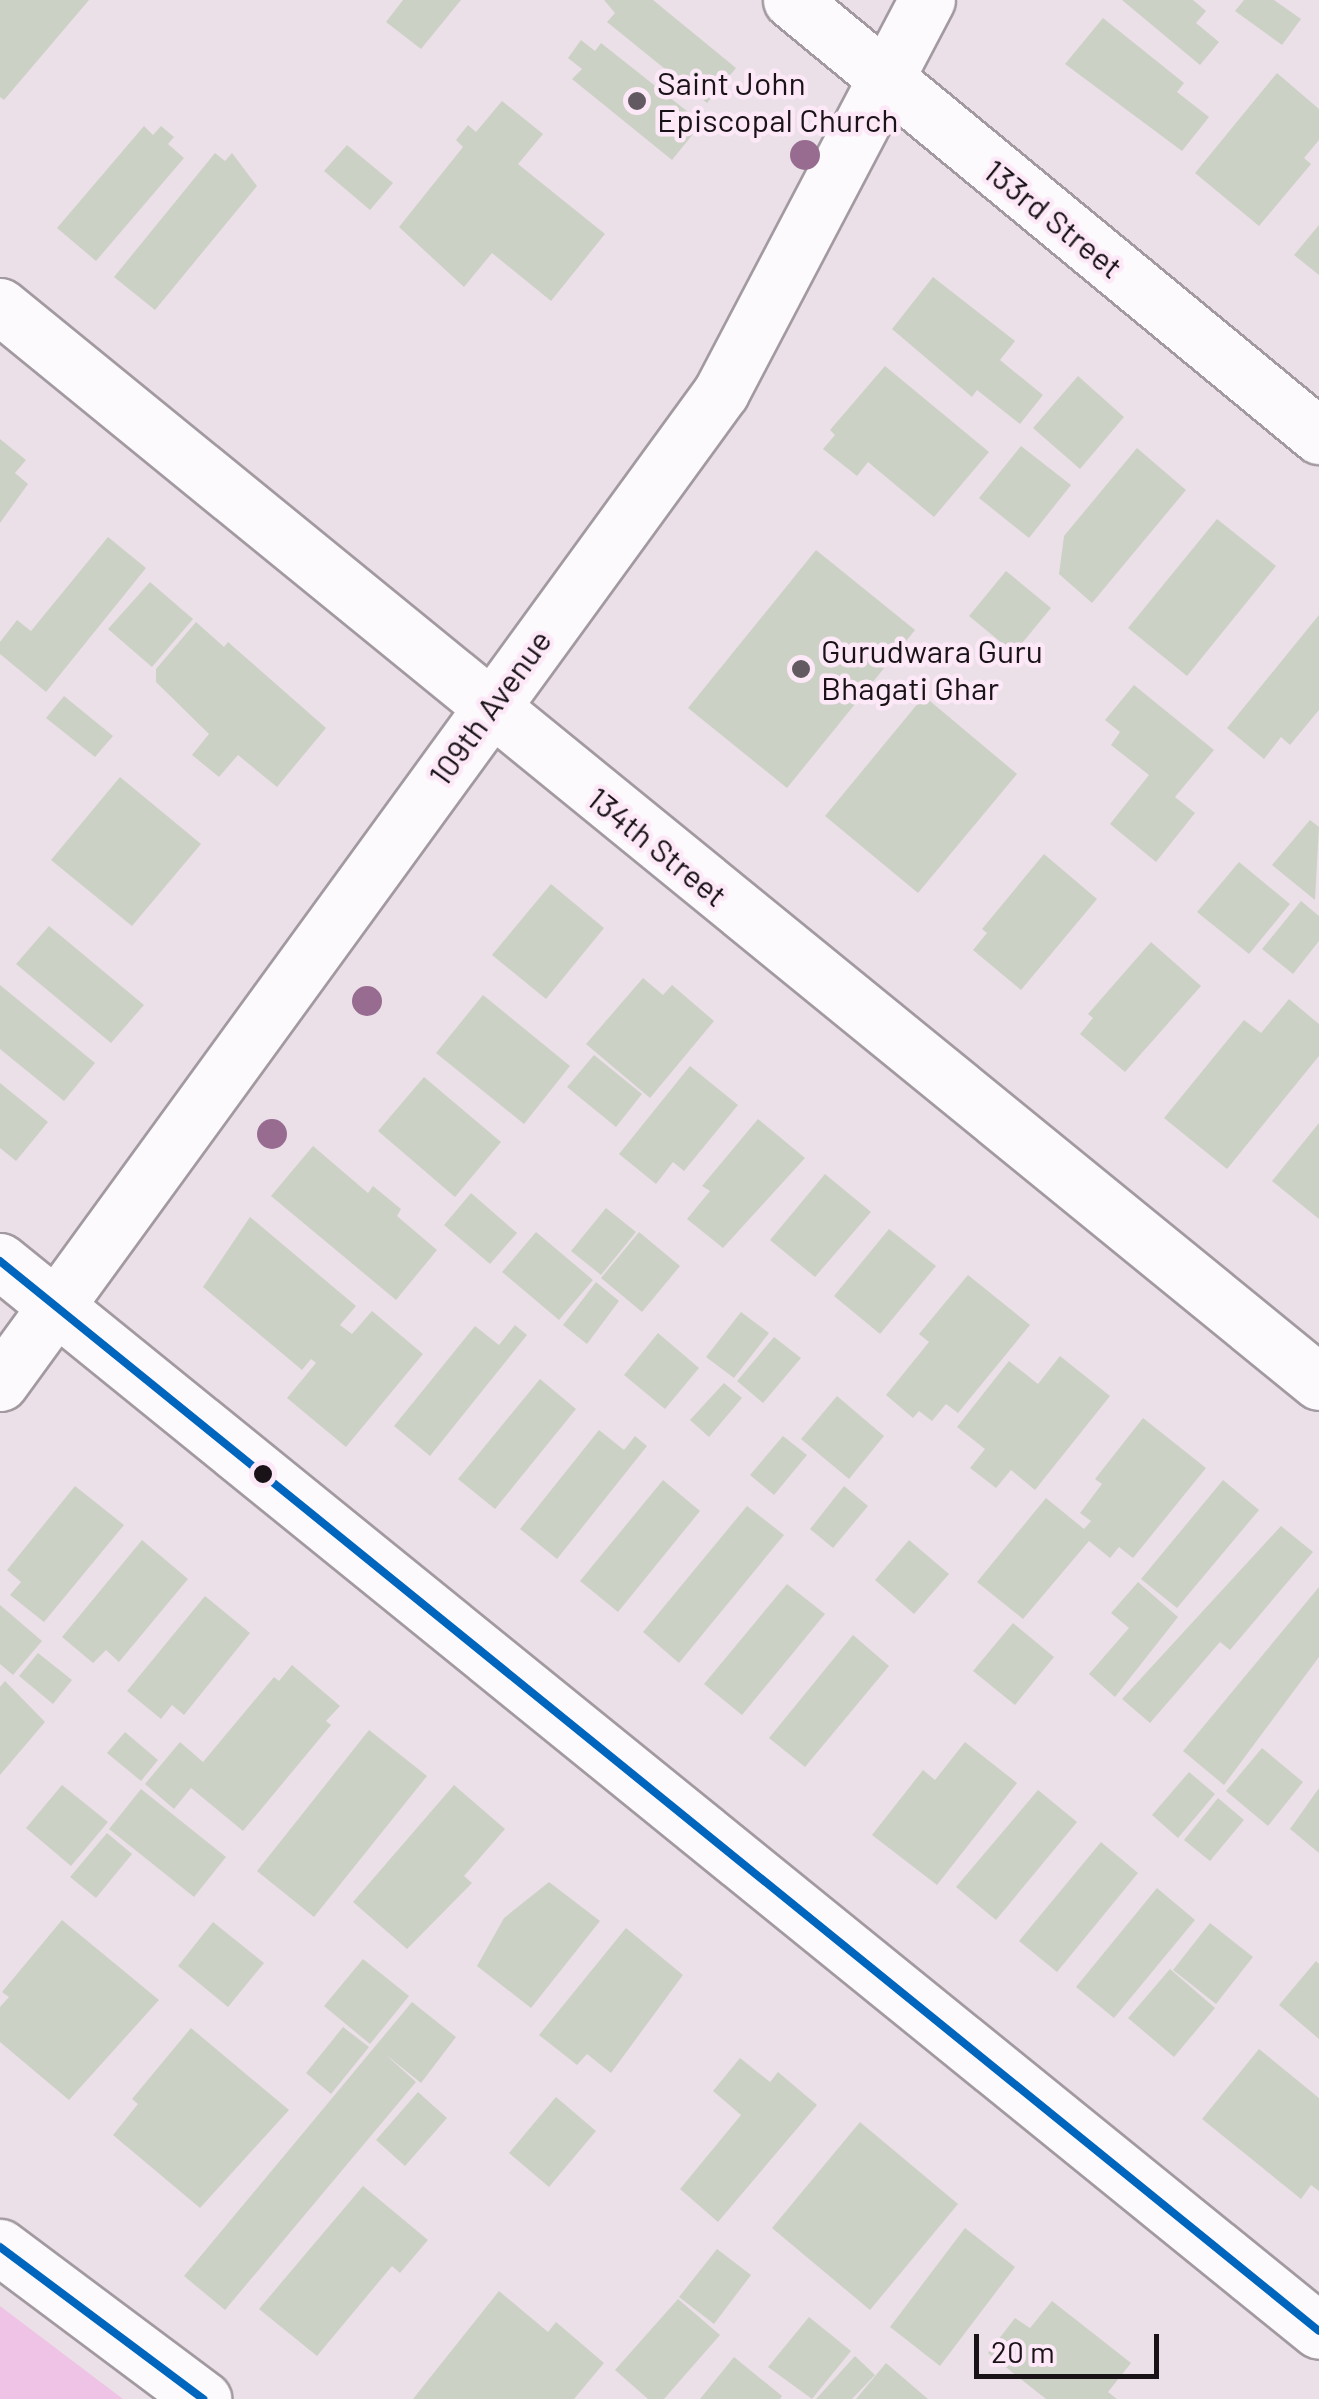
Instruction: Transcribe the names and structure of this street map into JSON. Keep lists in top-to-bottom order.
{
  "streets": {
    "street": ["133rd Street", "109th Avenue", "134th Street"]
  },
  "crossings": [
    ["133rd Street", "109th Avenue"],
    ["109th Avenue", "134th Street"]
  ],
  "places": ["Saint John Episcopal Church", "Gurudwara Guru Bhagati Ghar"],
  "scale_bar": "20 m"
}
